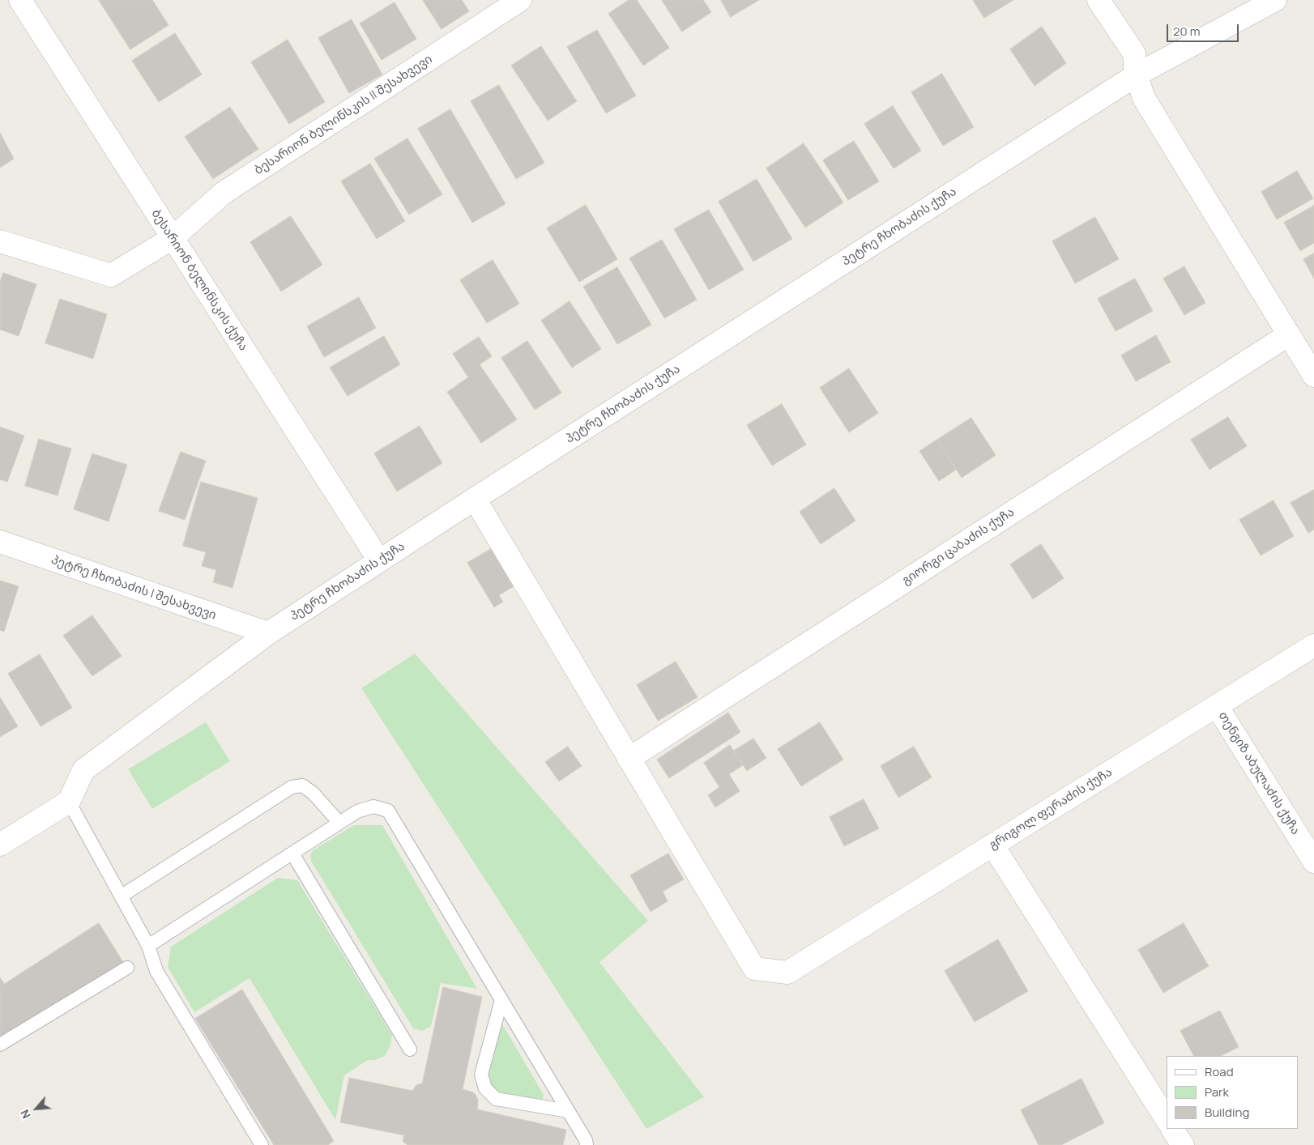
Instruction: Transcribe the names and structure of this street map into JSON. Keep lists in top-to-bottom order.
{
  "streets": {
    "street": [
      "ბესარიონ ბელინსკის II შესახვევი",
      "პეტრე ჩხობაძის ქუჩა",
      "ბესარიონ ბელინსკის ქუჩა",
      "გიორგი ცაბაძის ქუჩა",
      "პეტრე ჩხობაძის I შესახვევი",
      "თენგიზ აბულაძის ქუჩა",
      "გრიგოლ ფერაძის ქუჩა"
    ]
  },
  "crossings": [
    ["ბესარიონ ბელინსკის II შესახვევი", "ბესარიონ ბელინსკის ქუჩა"],
    ["პეტრე ჩხობაძის ქუჩა", "ბესარიონ ბელინსკის ქუჩა"],
    ["პეტრე ჩხობაძის ქუჩა", "პეტრე ჩხობაძის I შესახვევი"],
    ["გიორგი ცაბაძის ქუჩა", "გრიგოლ ფერაძის ქუჩა"],
    ["თენგიზ აბულაძის ქუჩა", "გრიგოლ ფერაძის ქუჩა"]
  ],
  "legend": ["Road", "Park", "Building"],
  "scale_bar": "20 m",
  "north": "bottom left"
}
